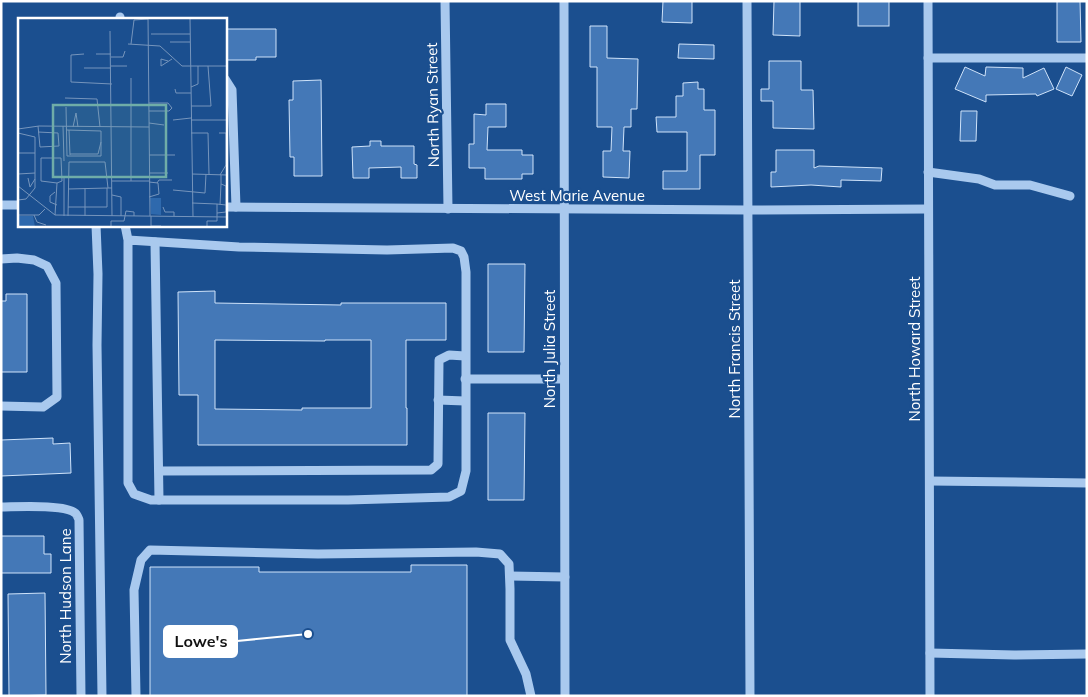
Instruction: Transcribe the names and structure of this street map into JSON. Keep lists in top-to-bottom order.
{
  "streets": {
    "street": [
      "North Ryan Street",
      "West Marie Avenue",
      "North Julia Street",
      "North Francis Street",
      "North Howard Street",
      "North Hudson Lane"
    ]
  },
  "crossings": [
    ["North Ryan Street", "West Marie Avenue"],
    ["West Marie Avenue", "North Julia Street"],
    ["West Marie Avenue", "North Francis Street"],
    ["West Marie Avenue", "North Howard Street"]
  ],
  "places": ["Lowe's"]
}
